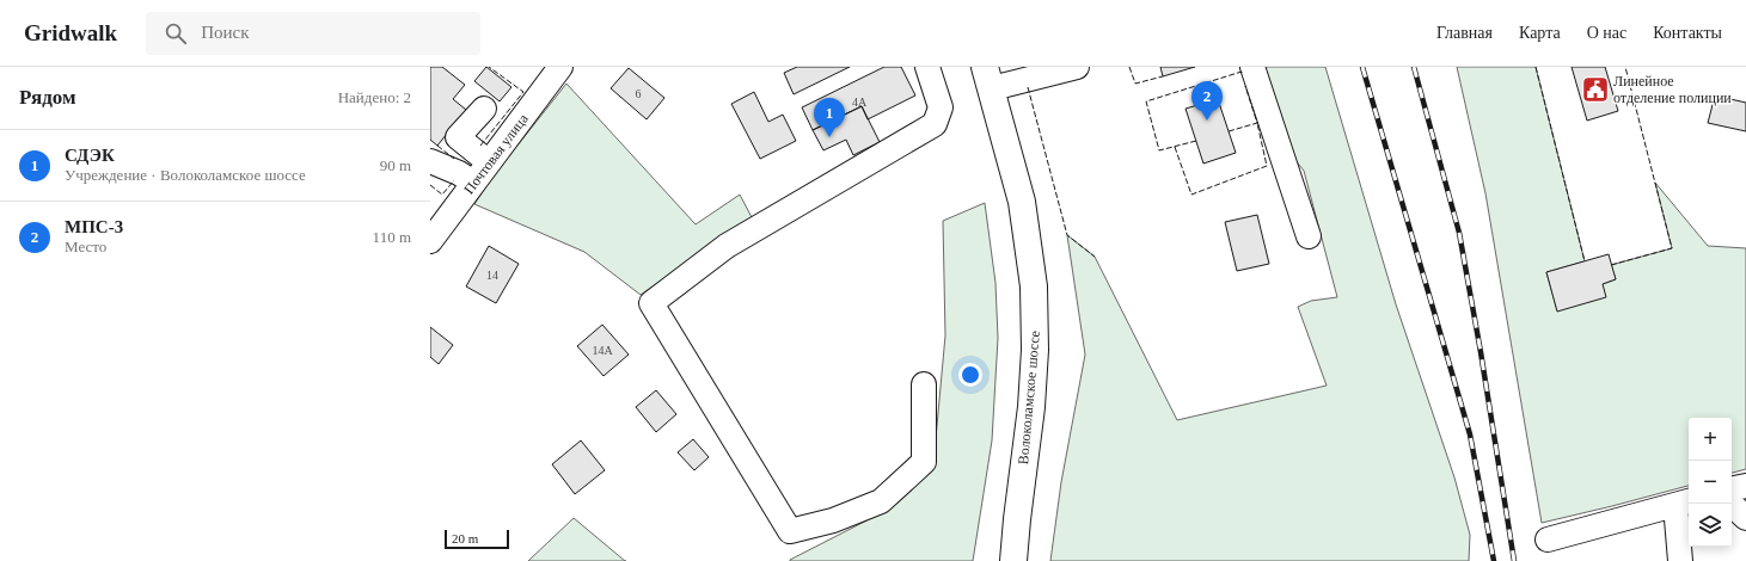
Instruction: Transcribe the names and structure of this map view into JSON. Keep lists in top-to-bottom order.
{
  "streets": {
    "main road": ["Волоколамское шоссе"],
    "street": ["Почтовая улица"]
  },
  "places": {
    "public building": ["Линейное отделение полиции"]
  },
  "house_numbers": [
    "6",
    "4А",
    "14",
    "14А"
  ],
  "scale_bar": "20 m",
  "page": {
    "header": "Gridwalk",
    "search": "Поиск",
    "nav": [
      "Главная",
      "Карта",
      "О нас",
      "Контакты"
    ],
    "heading": ["Рядом", "Найдено: 2"],
    "pins": ["2", "1"],
    "list": [
      {
        "mark": "1",
        "name": "СДЭК",
        "note": "Учреждение · Волоколамское шоссе",
        "value": "90 m"
      },
      {
        "mark": "2",
        "name": "МПС-3",
        "note": "Место",
        "value": "110 m"
      }
    ],
    "map_buttons": ["+", "−"],
    "scale": "20 m"
  }
}
